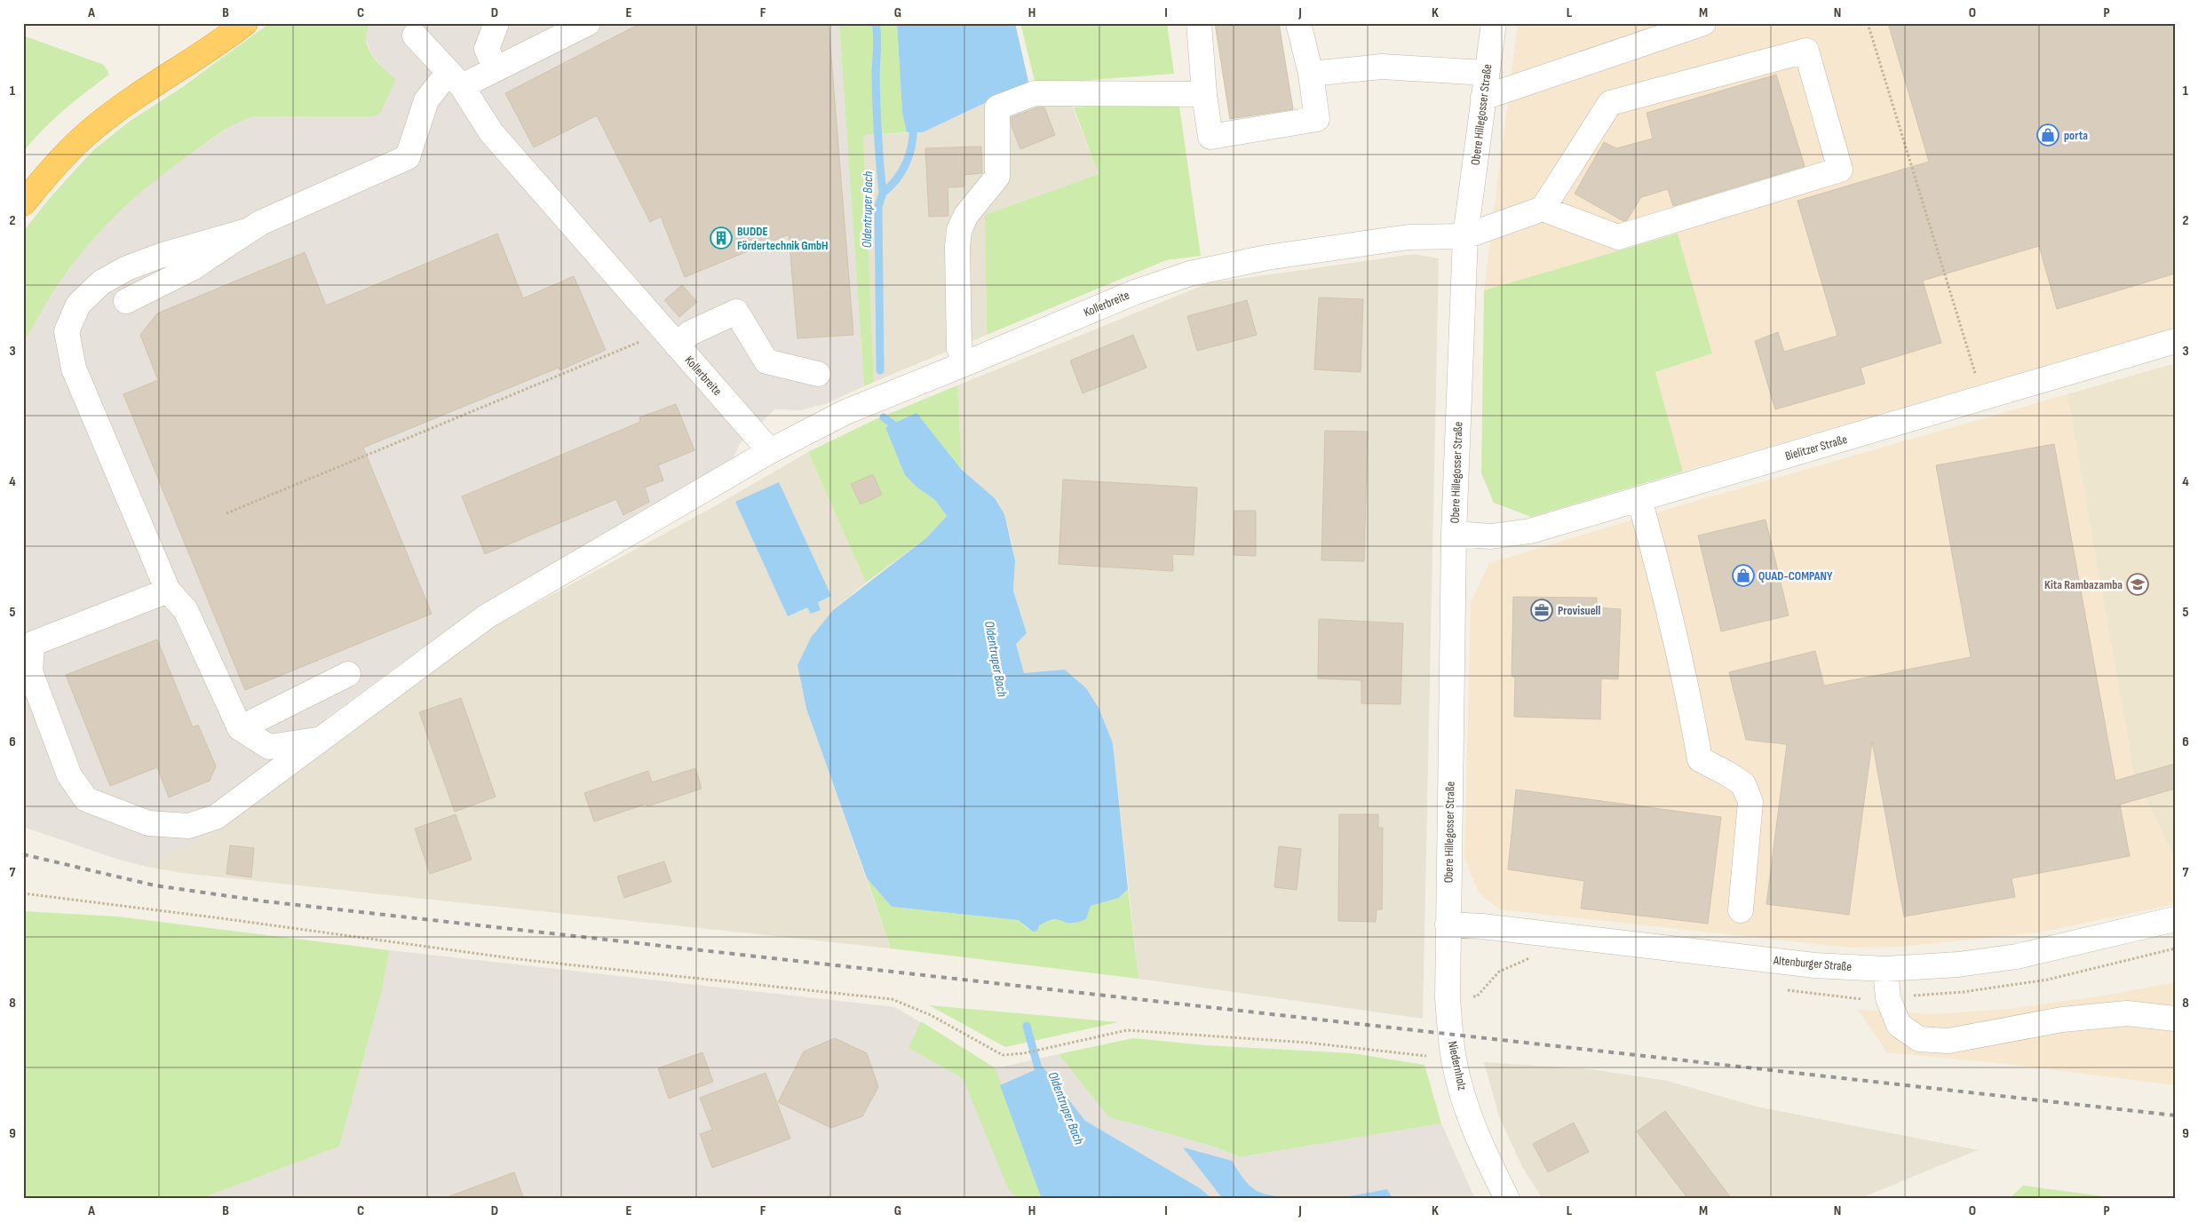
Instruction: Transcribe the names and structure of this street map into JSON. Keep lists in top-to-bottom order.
{
  "streets": {
    "street": [
      "Obere Hillegosser Straße",
      "Kollerbreite",
      "Bielitzer Straße",
      "Altenburger Straße",
      "Niedernholz"
    ]
  },
  "crossings": [
    ["Obere Hillegosser Straße", "Kollerbreite"],
    ["Obere Hillegosser Straße", "Bielitzer Straße"],
    ["Obere Hillegosser Straße", "Altenburger Straße"],
    ["Obere Hillegosser Straße", "Niedernholz"],
    ["Altenburger Straße", "Niedernholz"]
  ],
  "water": ["Oldentruper Bach"],
  "places": {
    "shop": ["porta", "QUAD-COMPANY"],
    "building": ["BUDDE Fördertechnik GmbH"],
    "school or university": ["Kita Rambazamba"],
    "office": ["Provisuell"]
  },
  "grid": {
    "columns": [
      "A",
      "B",
      "C",
      "D",
      "E",
      "F",
      "G",
      "H",
      "I",
      "J",
      "K",
      "L",
      "M",
      "N",
      "O",
      "P"
    ],
    "rows": [
      "1",
      "2",
      "3",
      "4",
      "5",
      "6",
      "7",
      "8",
      "9"
    ]
  }
}
